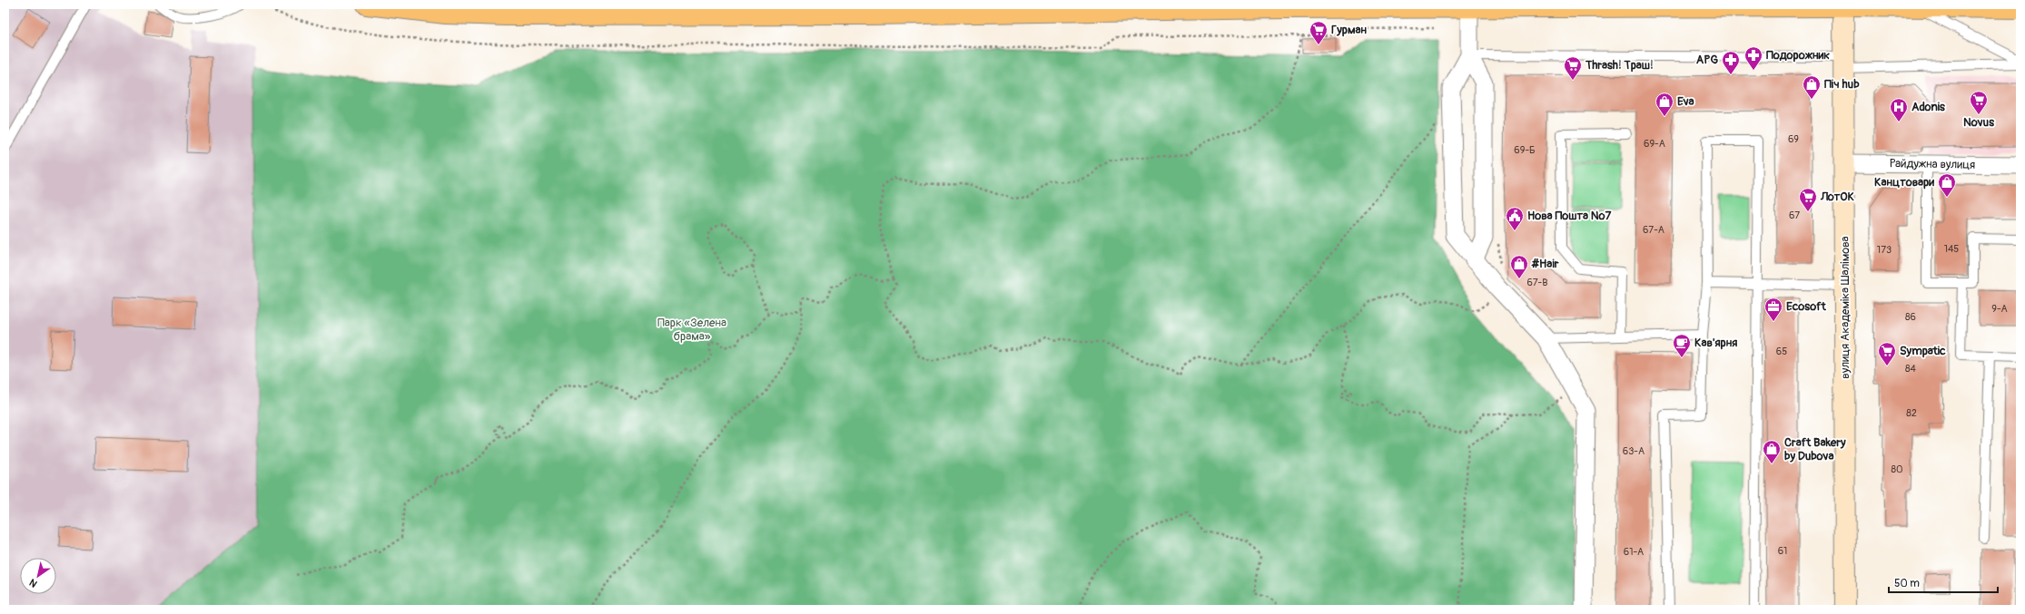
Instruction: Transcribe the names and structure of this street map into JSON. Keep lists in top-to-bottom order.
{
  "streets": {
    "main road": ["вулиця Академіка Шалімова"],
    "street": ["Райдужна вулиця"]
  },
  "crossings": [
    ["Райдужна вулиця", "вулиця Академіка Шалімова"]
  ],
  "parks": ["Парк «Зелена брама»"],
  "places": {
    "supermarket": [
      "Гурман",
      "Thrash! Траш!",
      "Novus",
      "ЛотОК",
      "Sympatic"
    ],
    "pharmacy": ["Подорожник", "APG"],
    "shop": [
      "Піч hub",
      "Eva",
      "Канцтовари",
      "#Hair",
      "Craft Bakery by Dubova"
    ],
    "hospital": ["Adonis"],
    "public building": ["Нова Пошта №7"],
    "office": ["Ecosoft"],
    "cafe": ["Кав'ярня"]
  },
  "house_numbers": [
    "69",
    "69-А",
    "69-Б",
    "67",
    "67-А",
    "145",
    "173",
    "67-В",
    "9-А",
    "86",
    "65",
    "84",
    "82",
    "63-А",
    "80",
    "61",
    "61-А"
  ],
  "scale_bar": "50 m",
  "north": "bottom left"
}
